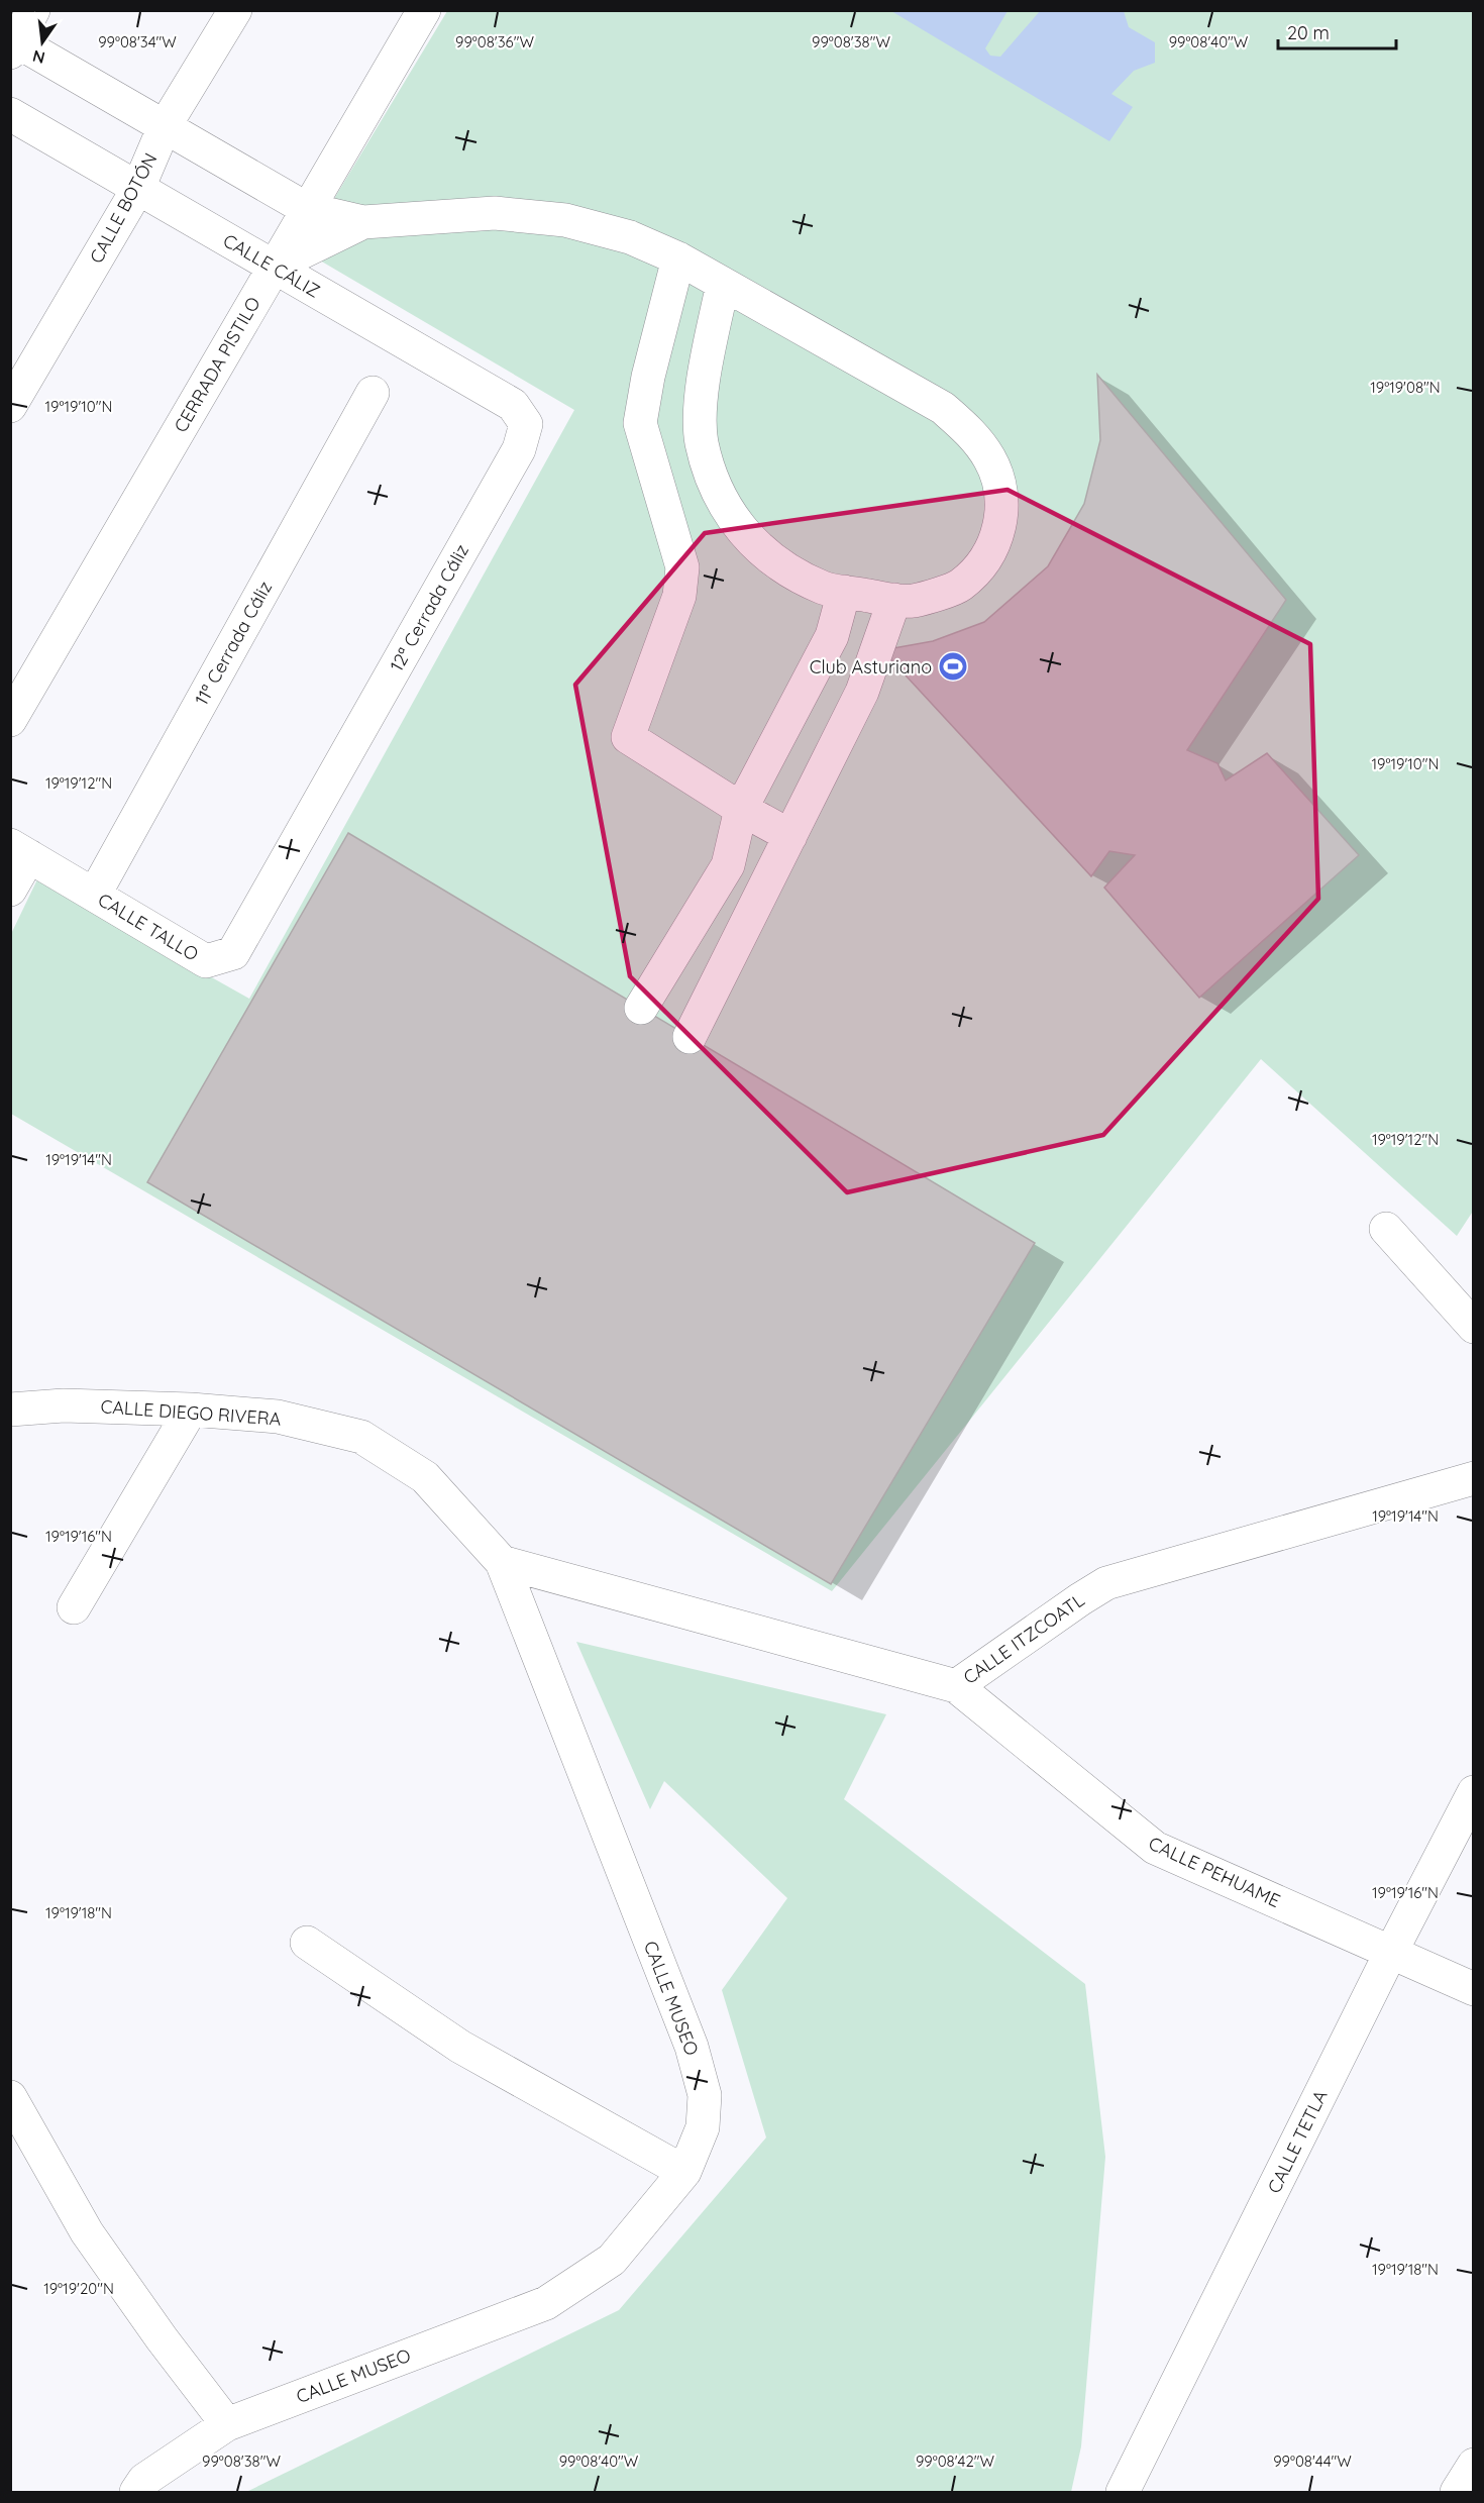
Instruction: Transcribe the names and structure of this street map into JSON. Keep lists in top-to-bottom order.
{
  "streets": {
    "street": [
      "CALLE BOTÓN",
      "CALLE CÁLIZ",
      "CERRADA PISTILO",
      "12ª Cerrada Cáliz",
      "11ª Cerrada Cáliz",
      "CALLE TALLO",
      "CALLE DIEGO RIVERA",
      "CALLE ITZCOATL",
      "CALLE PEHUAME",
      "CALLE MUSEO",
      "CALLE TETLA"
    ]
  },
  "crossings": [
    ["CALLE BOTÓN", "CALLE CÁLIZ"],
    ["CALLE CÁLIZ", "CERRADA PISTILO"],
    ["CALLE CÁLIZ", "12ª Cerrada Cáliz"],
    ["12ª Cerrada Cáliz", "CALLE TALLO"],
    ["11ª Cerrada Cáliz", "CALLE TALLO"],
    ["CALLE DIEGO RIVERA", "CALLE ITZCOATL"],
    ["CALLE DIEGO RIVERA", "CALLE MUSEO"],
    ["CALLE ITZCOATL", "CALLE PEHUAME"],
    ["CALLE ITZCOATL", "CALLE MUSEO"],
    ["CALLE PEHUAME", "CALLE TETLA"]
  ],
  "places": {
    "sports": ["Club Asturiano"]
  },
  "scale_bar": "20 m",
  "north": "bottom",
  "coordinates": [
    "99°08'34\"W",
    "99°08'36\"W",
    "99°08'38\"W",
    "99°08'40\"W",
    "19°19'08\"N",
    "19°19'10\"N",
    "19°19'12\"N",
    "19°19'14\"N",
    "19°19'16\"N",
    "19°19'18\"N",
    "19°19'20\"N",
    "99°08'42\"W",
    "99°08'44\"W"
  ]
}
